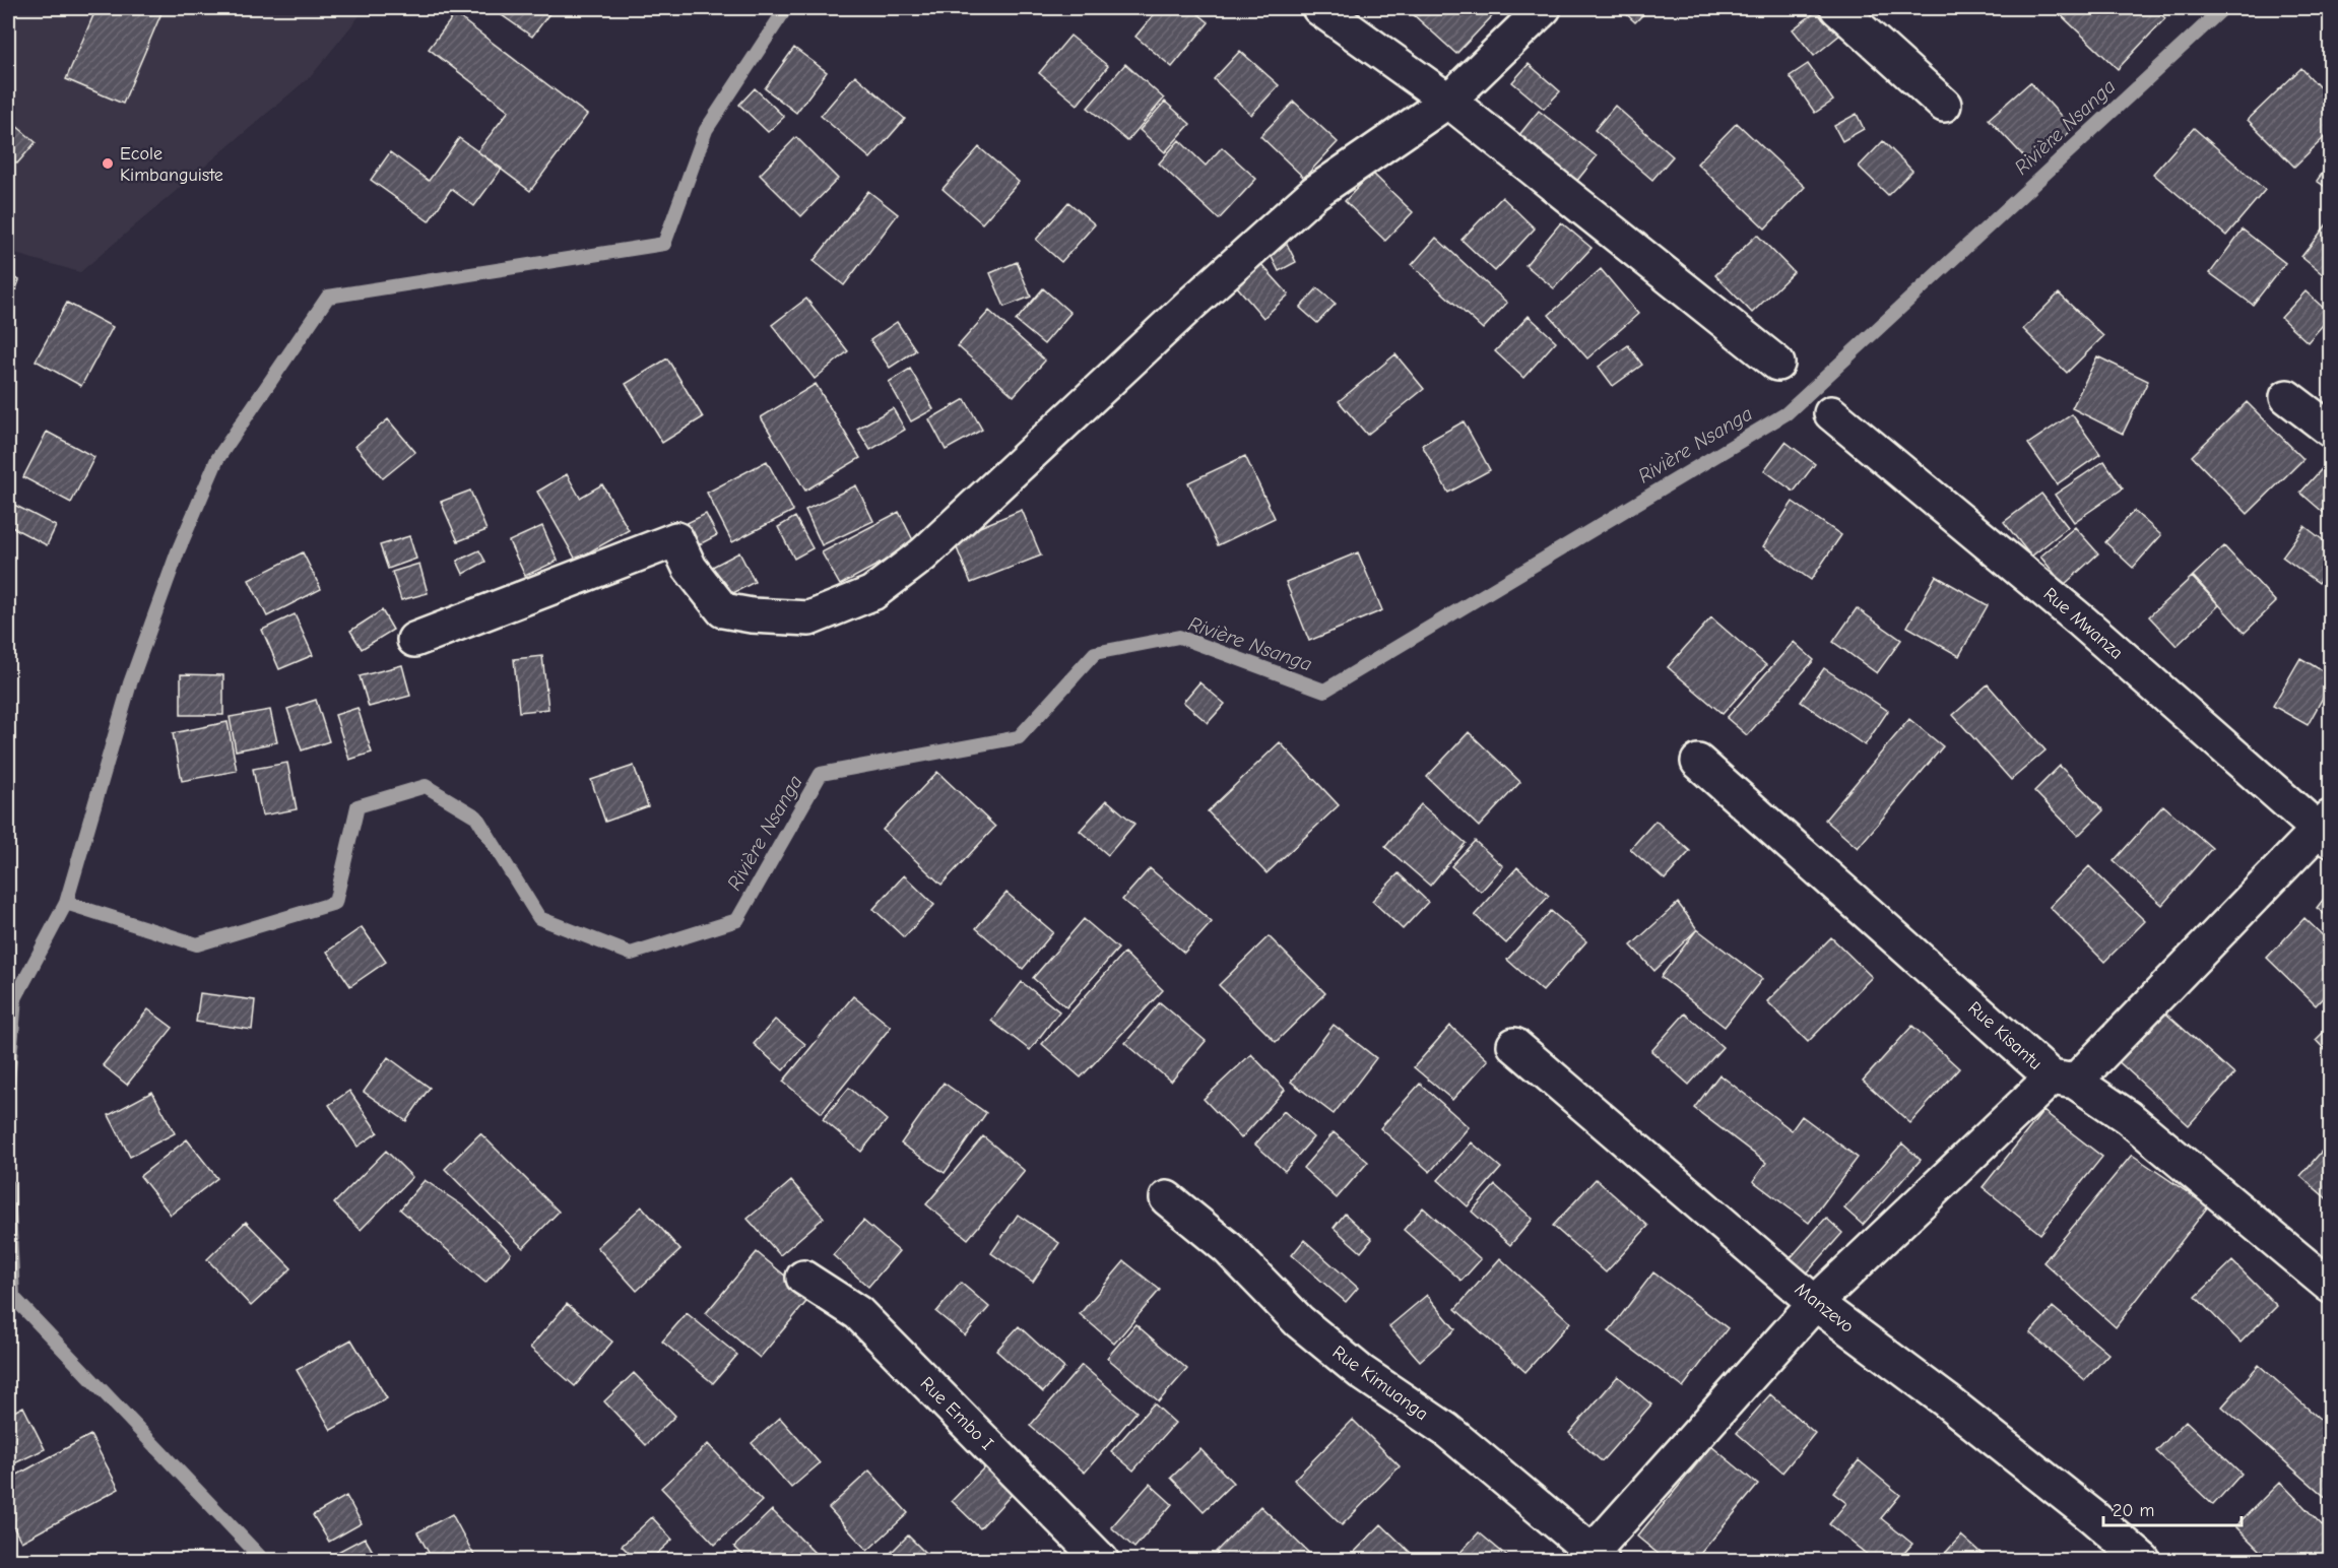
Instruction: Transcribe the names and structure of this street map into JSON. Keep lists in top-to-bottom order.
{
  "streets": {
    "street": [
      "Rue Mwanza",
      "Rue Kisantu",
      "Manzevo",
      "Rue Kimuanga",
      "Rue Embo I"
    ]
  },
  "water": ["Rivière Nsanga"],
  "places": ["Ecole Kimbanguiste"],
  "scale_bar": "20 m"
}
